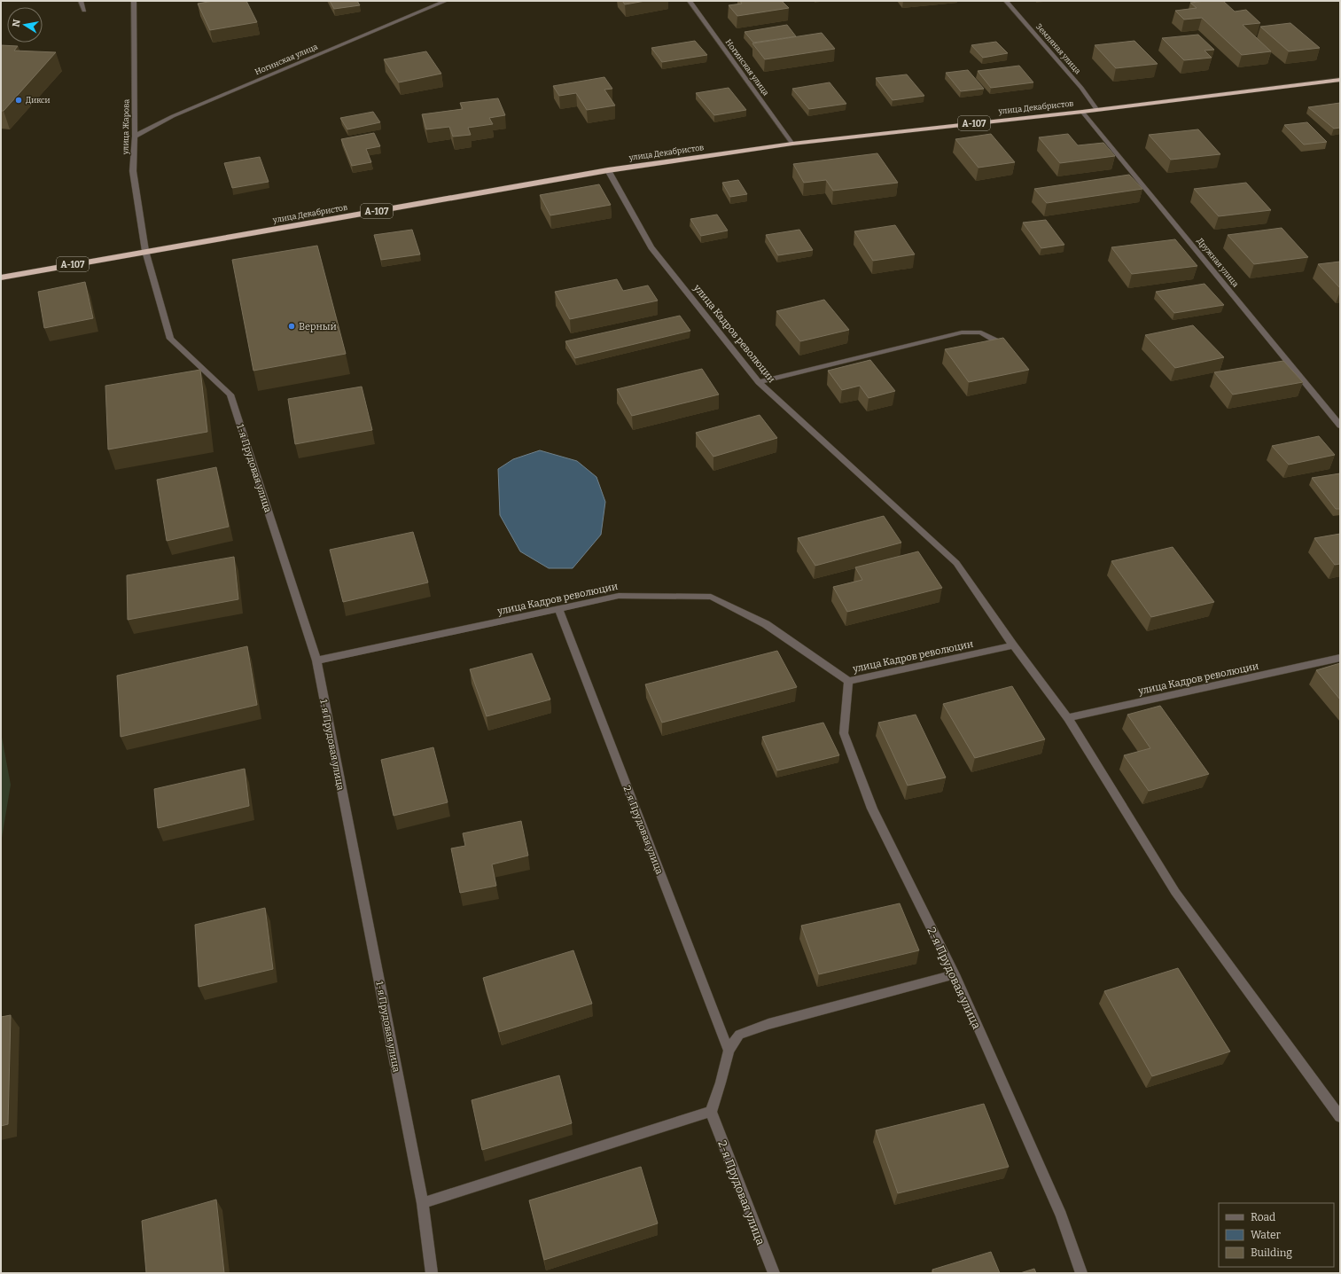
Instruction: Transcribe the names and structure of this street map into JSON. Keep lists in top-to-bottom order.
{
  "streets": {
    "highway": ["улица Декабристов", "А-107"],
    "street": [
      "Земляная улица",
      "Ногинская улица",
      "улица Жарова",
      "Дружная улица",
      "улица Кадров революции",
      "1-я Прудовая улица",
      "2-я Прудовая улица"
    ]
  },
  "crossings": [
    ["Земляная улица", "улица Декабристов"],
    ["Ногинская улица", "улица Декабристов"],
    ["Ногинская улица", "улица Жарова"],
    ["улица Декабристов", "улица Жарова"],
    ["улица Декабристов", "Дружная улица"],
    ["улица Декабристов", "улица Кадров революции"],
    ["улица Декабристов", "1-я Прудовая улица"],
    ["улица Жарова", "1-я Прудовая улица"],
    ["улица Кадров революции", "1-я Прудовая улица"],
    ["улица Кадров революции", "2-я Прудовая улица"]
  ],
  "places": ["Дикси", "Верный"],
  "legend": ["Road", "Water", "Building"],
  "north": "left"
}
